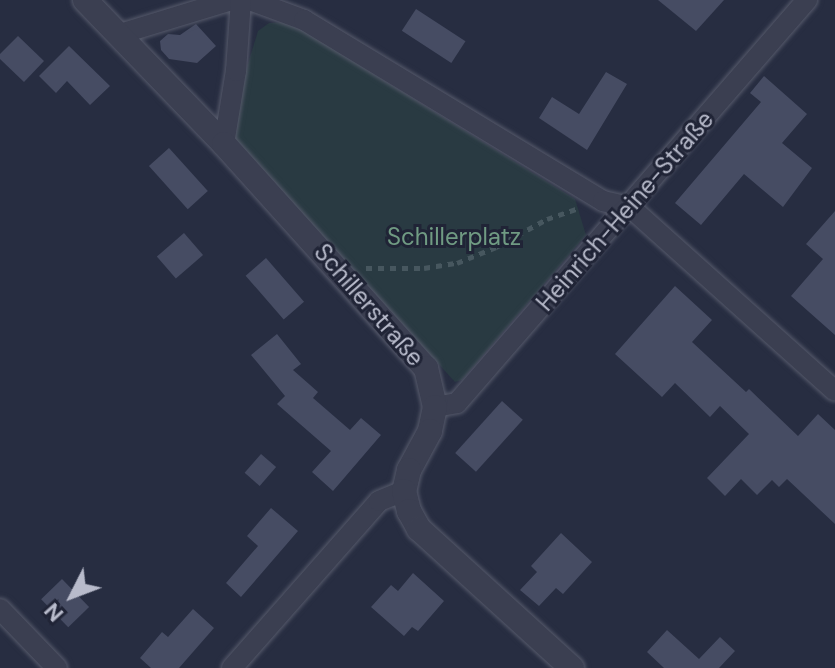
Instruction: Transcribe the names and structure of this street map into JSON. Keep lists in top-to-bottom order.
{
  "streets": {
    "street": ["Heinrich-Heine-Straße", "Schillerstraße"]
  },
  "crossings": [
    ["Heinrich-Heine-Straße", "Schillerstraße"]
  ],
  "parks": ["Schillerplatz"],
  "north": "bottom left"
}
